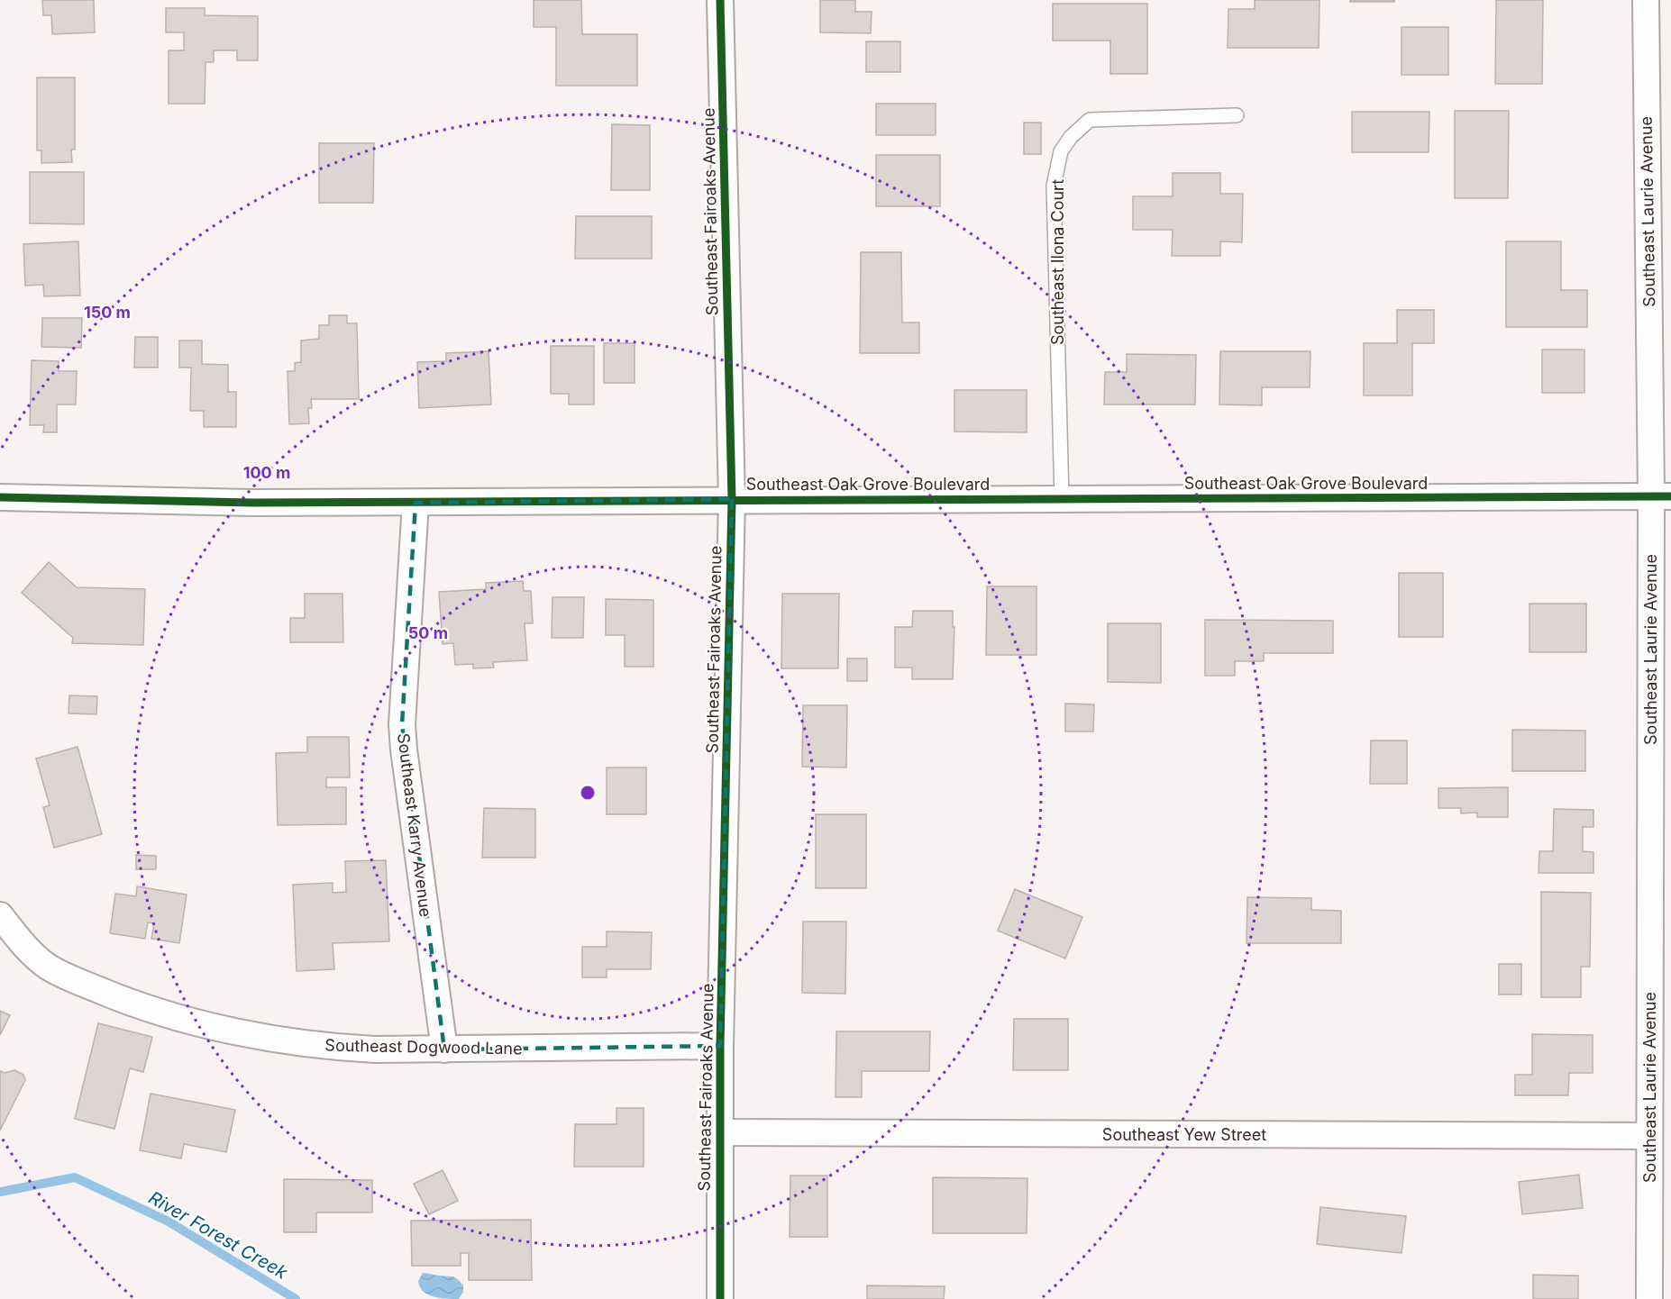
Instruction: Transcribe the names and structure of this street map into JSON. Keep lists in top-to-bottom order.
{
  "streets": {
    "street": [
      "Southeast Fairoaks Avenue",
      "Southeast Laurie Avenue",
      "Southeast Oak Grove Boulevard",
      "Southeast Karry Avenue",
      "Southeast Dogwood Lane",
      "Southeast Yew Street"
    ],
    "lane": ["Southeast Ilona Court"]
  },
  "crossings": [
    ["Southeast Fairoaks Avenue", "Southeast Oak Grove Boulevard"],
    ["Southeast Fairoaks Avenue", "Southeast Dogwood Lane"],
    ["Southeast Fairoaks Avenue", "Southeast Yew Street"],
    ["Southeast Laurie Avenue", "Southeast Oak Grove Boulevard"],
    ["Southeast Laurie Avenue", "Southeast Yew Street"],
    ["Southeast Ilona Court", "Southeast Oak Grove Boulevard"],
    ["Southeast Oak Grove Boulevard", "Southeast Karry Avenue"],
    ["Southeast Karry Avenue", "Southeast Dogwood Lane"]
  ],
  "water": ["River Forest Creek"],
  "rings": ["150 m", "100 m", "50 m"]
}
